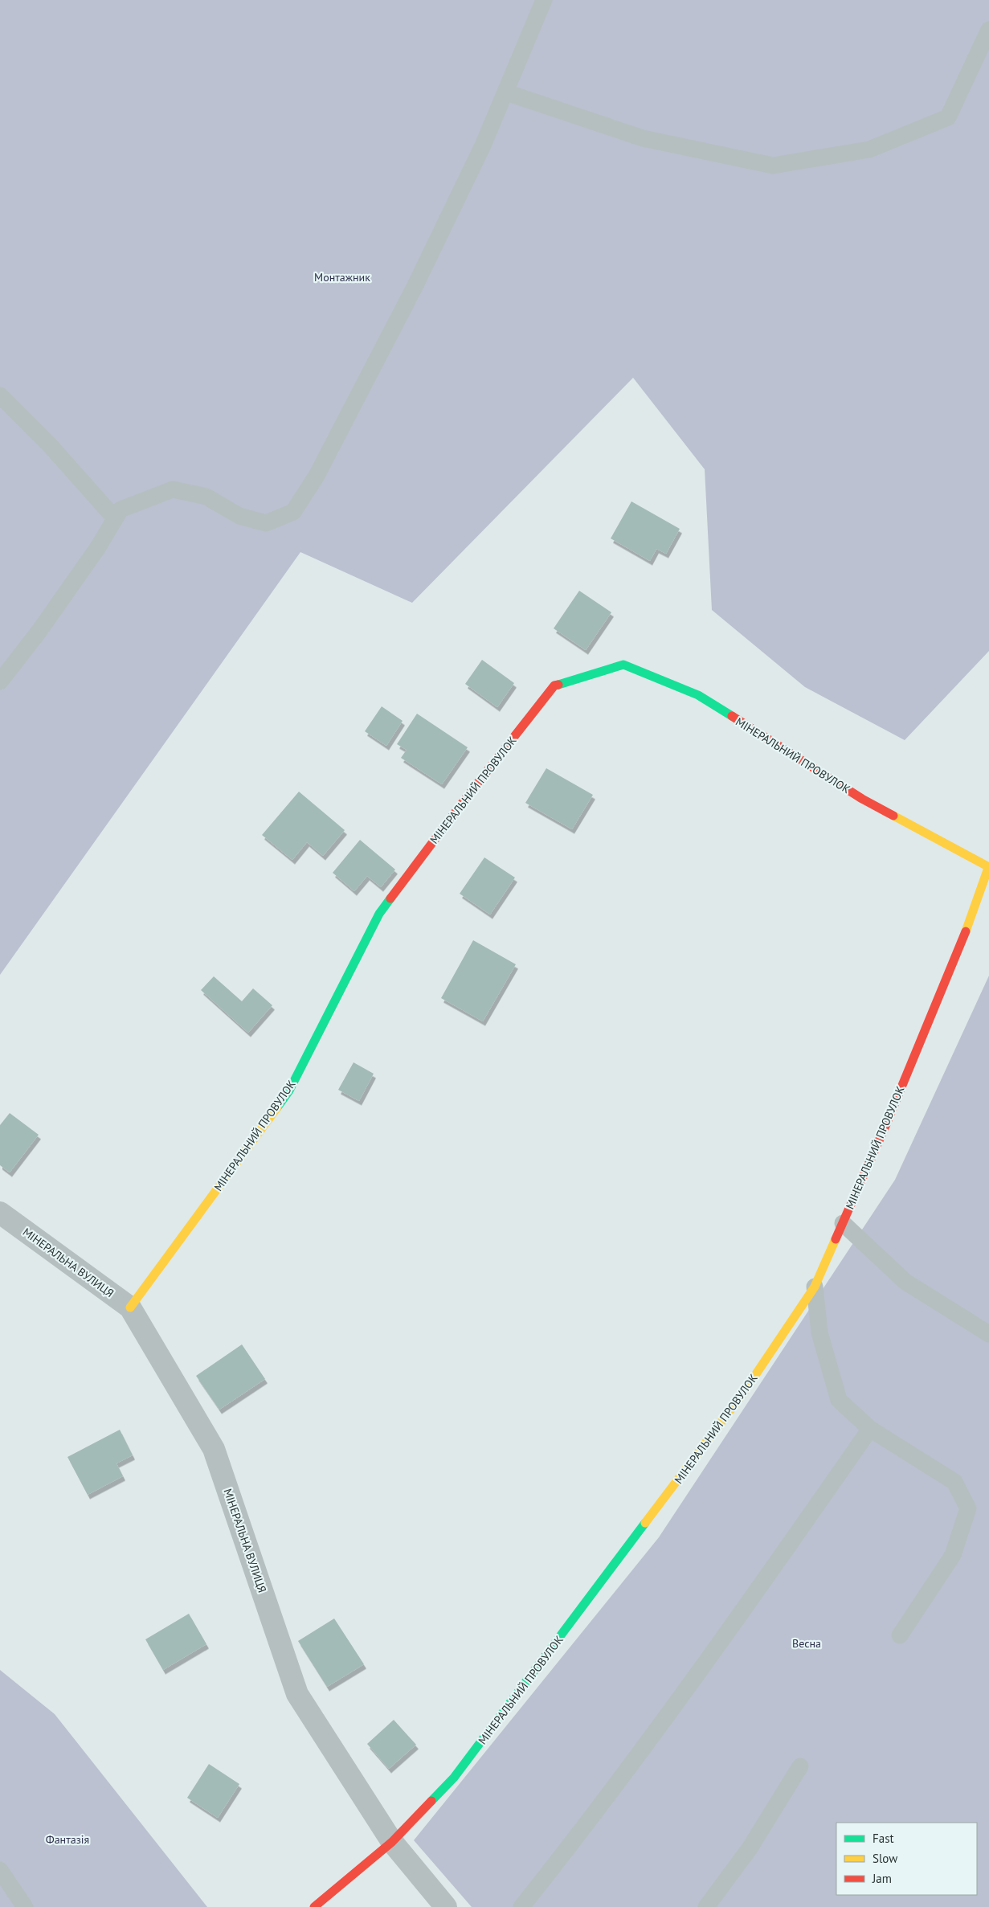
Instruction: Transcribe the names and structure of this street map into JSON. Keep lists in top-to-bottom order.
{
  "streets": {
    "street": ["МІНЕРАЛЬНИЙ ПРОВУЛОК", "МІНЕРАЛЬНА ВУЛИЦЯ"]
  },
  "crossings": [
    ["МІНЕРАЛЬНИЙ ПРОВУЛОК", "МІНЕРАЛЬНА ВУЛИЦЯ"]
  ],
  "parks": ["Монтажник", "Весна", "Фантазія"],
  "legend": ["Fast", "Slow", "Jam"]
}
